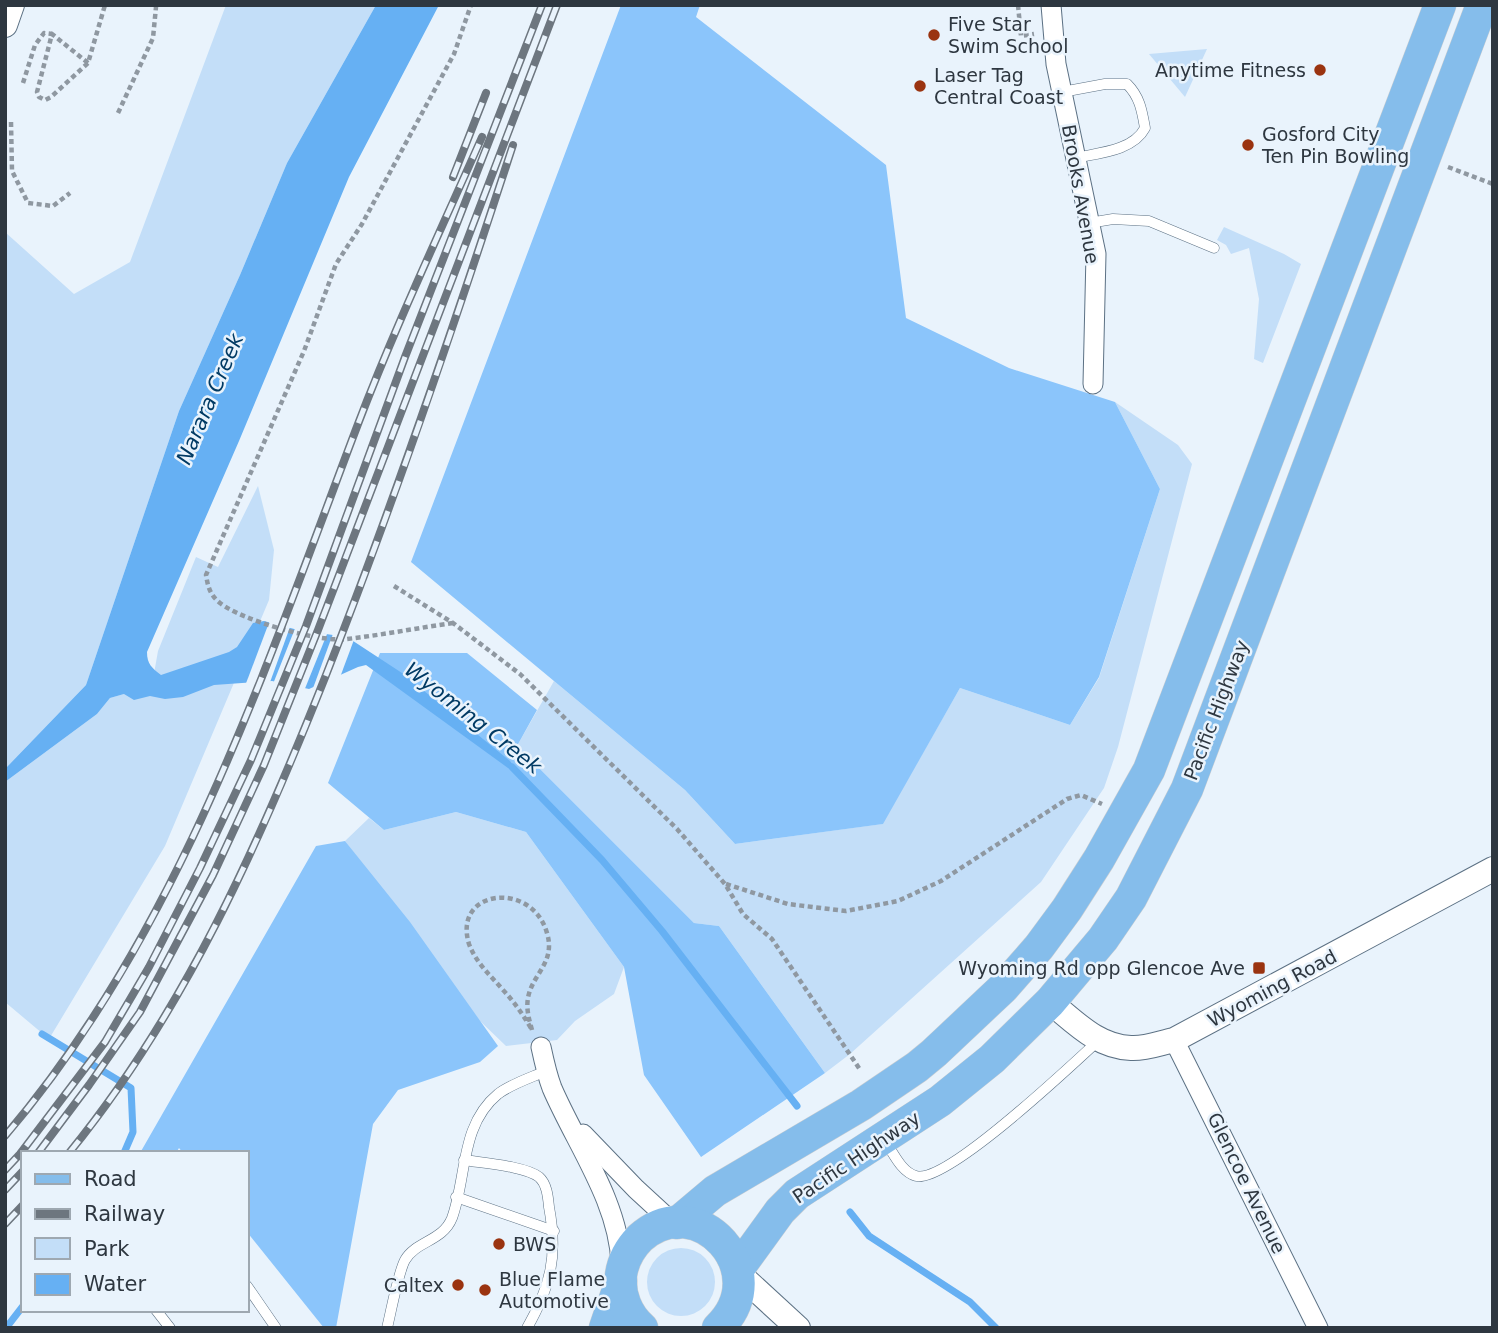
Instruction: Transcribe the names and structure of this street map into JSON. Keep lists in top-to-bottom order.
{
  "streets": {
    "main road": ["Pacific Highway"],
    "street": ["Brooks Avenue", "Wyoming Road", "Glencoe Avenue"]
  },
  "crossings": [
    ["Pacific Highway", "Wyoming Road"],
    ["Wyoming Road", "Glencoe Avenue"]
  ],
  "water": ["Narara Creek", "Wyoming Creek"],
  "places": {
    "other": [
      "Five Star Swim School",
      "Anytime Fitness",
      "Laser Tag Central Coast",
      "Gosford City Ten Pin Bowling",
      "BWS",
      "Caltex",
      "Blue Flame Automotive"
    ],
    "transit": ["Wyoming Rd opp Glencoe Ave"]
  },
  "legend": [
    "Road",
    "Railway",
    "Park",
    "Water"
  ]
}
